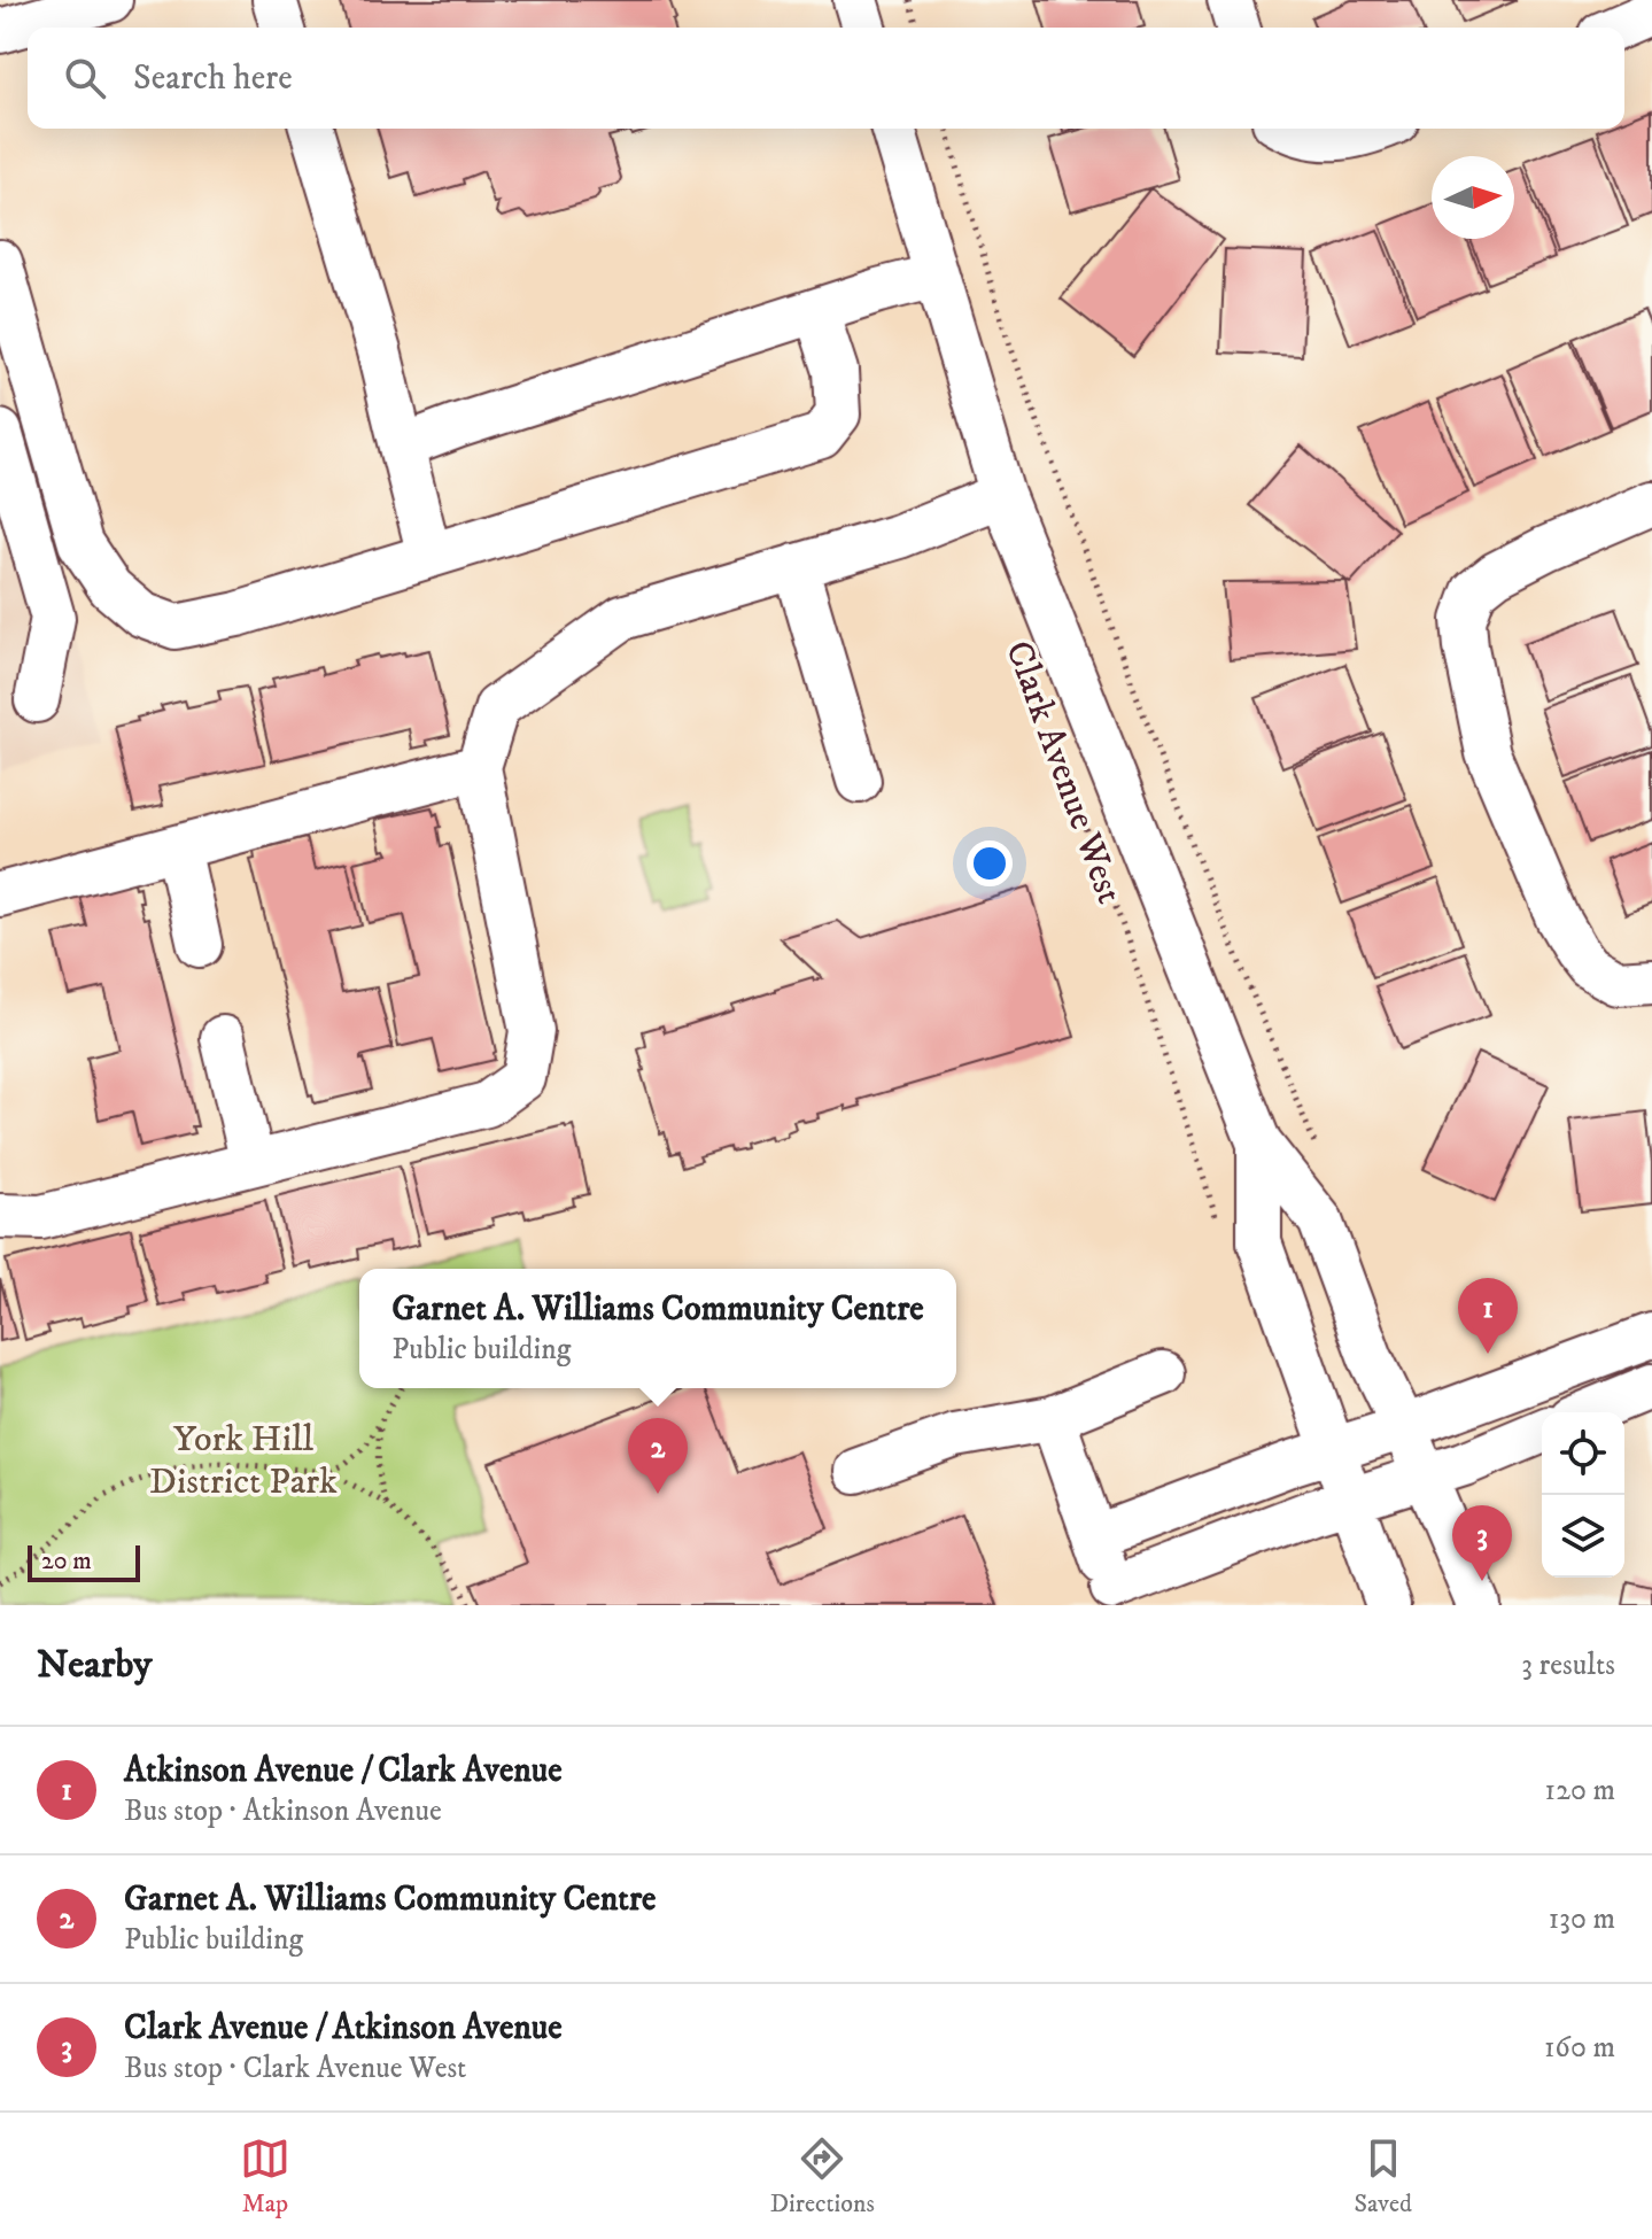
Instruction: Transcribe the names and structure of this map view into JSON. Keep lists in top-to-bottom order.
{
  "streets": {
    "street": ["Clark Avenue West"]
  },
  "parks": ["York Hill District Park"],
  "scale_bar": "20 m",
  "north": "right",
  "page": {
    "search": "Search here",
    "popup": ["Garnet A. Williams Community Centre", "Public building"],
    "pins": ["1", "2", "3"],
    "scale": "20 m",
    "heading": ["Nearby", "3 results"],
    "list": [
      {
        "mark": "1",
        "name": "Atkinson Avenue / Clark Avenue",
        "note": "Bus stop · Atkinson Avenue",
        "value": "120 m"
      },
      {
        "mark": "2",
        "name": "Garnet A. Williams Community Centre",
        "note": "Public building",
        "value": "130 m"
      },
      {
        "mark": "3",
        "name": "Clark Avenue / Atkinson Avenue",
        "note": "Bus stop · Clark Avenue West",
        "value": "160 m"
      }
    ],
    "nav": ["Map", "Directions", "Saved"]
  }
}
